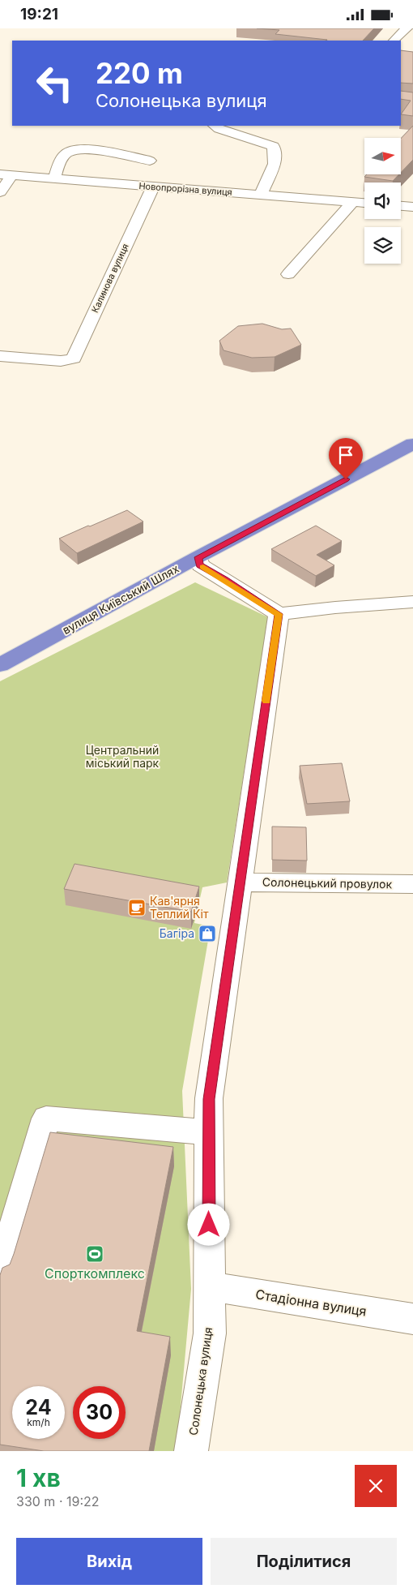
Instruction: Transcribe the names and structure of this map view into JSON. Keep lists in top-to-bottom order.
{
  "streets": {
    "highway": ["вулиця Київський Шлях"],
    "street": [
      "Новопрорізна вулиця",
      "Калинова вулиця",
      "Солонецький провулок",
      "Стадіонна вулиця",
      "Солонецька вулиця"
    ]
  },
  "crossings": [
    ["Новопрорізна вулиця", "Калинова вулиця"],
    ["Солонецький провулок", "Солонецька вулиця"],
    ["Стадіонна вулиця", "Солонецька вулиця"]
  ],
  "parks": ["Центральний міський парк"],
  "places": {
    "cafe": ["Кав'ярня Теплий Кіт"],
    "shop": ["Багіра"],
    "sports": ["Спорткомплекс"]
  },
  "north": "right",
  "page": {
    "status": "19:21",
    "turn": ["220 m", "Солонецька вулиця"],
    "speed": "24 km/h",
    "limit": "30",
    "heading": ["1 хв", "330 m · 19:22"],
    "buttons": ["Вихід", "Поділитися"]
  }
}
